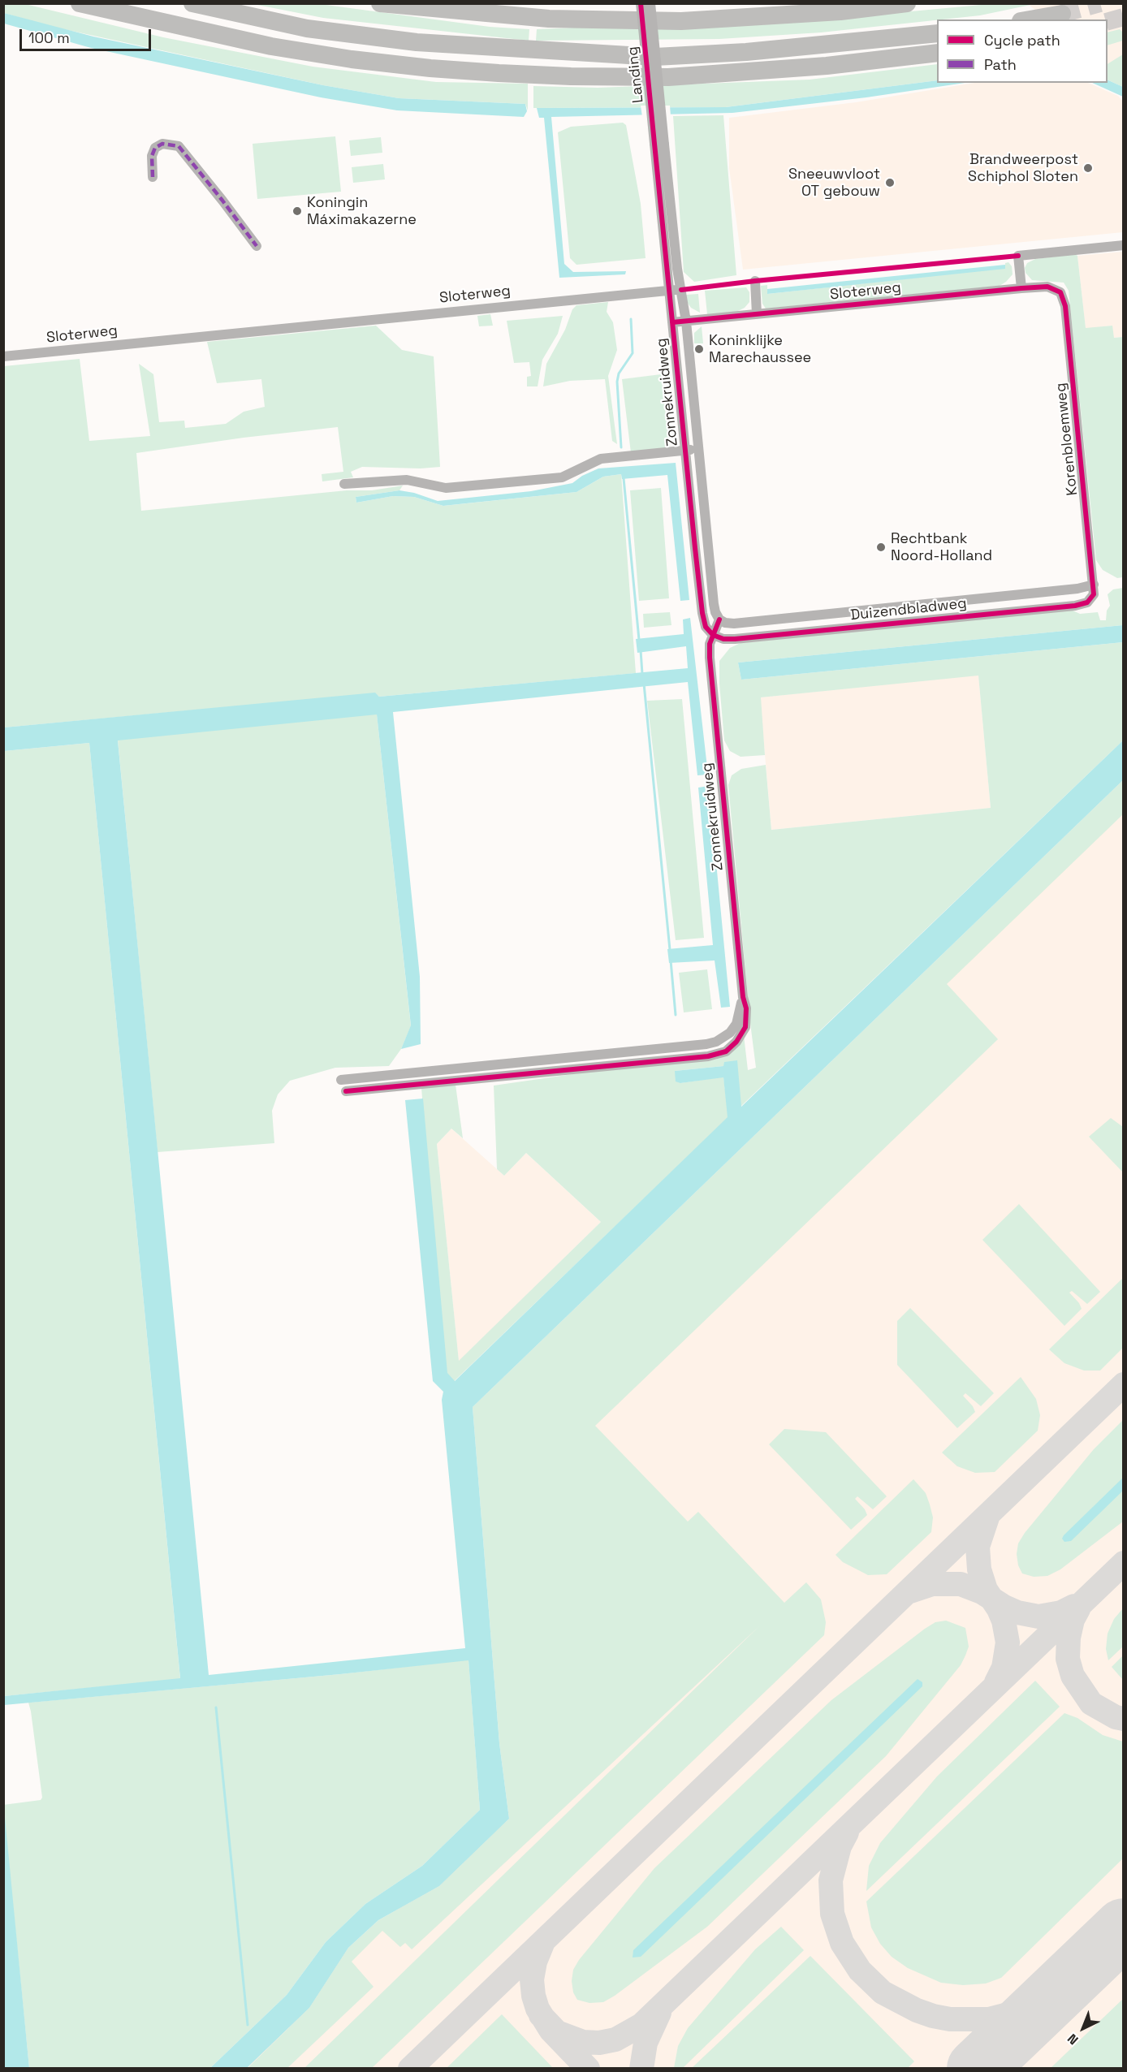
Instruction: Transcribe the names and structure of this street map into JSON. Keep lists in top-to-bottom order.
{
  "streets": {
    "street": [
      "Landing",
      "Sloterweg",
      "Zonnekruidweg",
      "Korenbloemweg",
      "Duizendbladweg"
    ]
  },
  "crossings": [
    ["Landing", "Zonnekruidweg"],
    ["Sloterweg", "Zonnekruidweg"],
    ["Sloterweg", "Korenbloemweg"],
    ["Zonnekruidweg", "Duizendbladweg"],
    ["Korenbloemweg", "Duizendbladweg"]
  ],
  "places": [
    "Brandweerpost Schiphol Sloten",
    "Sneeuwvloot OT gebouw",
    "Koningin Máximakazerne",
    "Koninklijke Marechaussee",
    "Rechtbank Noord-Holland"
  ],
  "legend": ["Cycle path", "Path"],
  "scale_bar": "100 m",
  "north": "bottom left"
}
